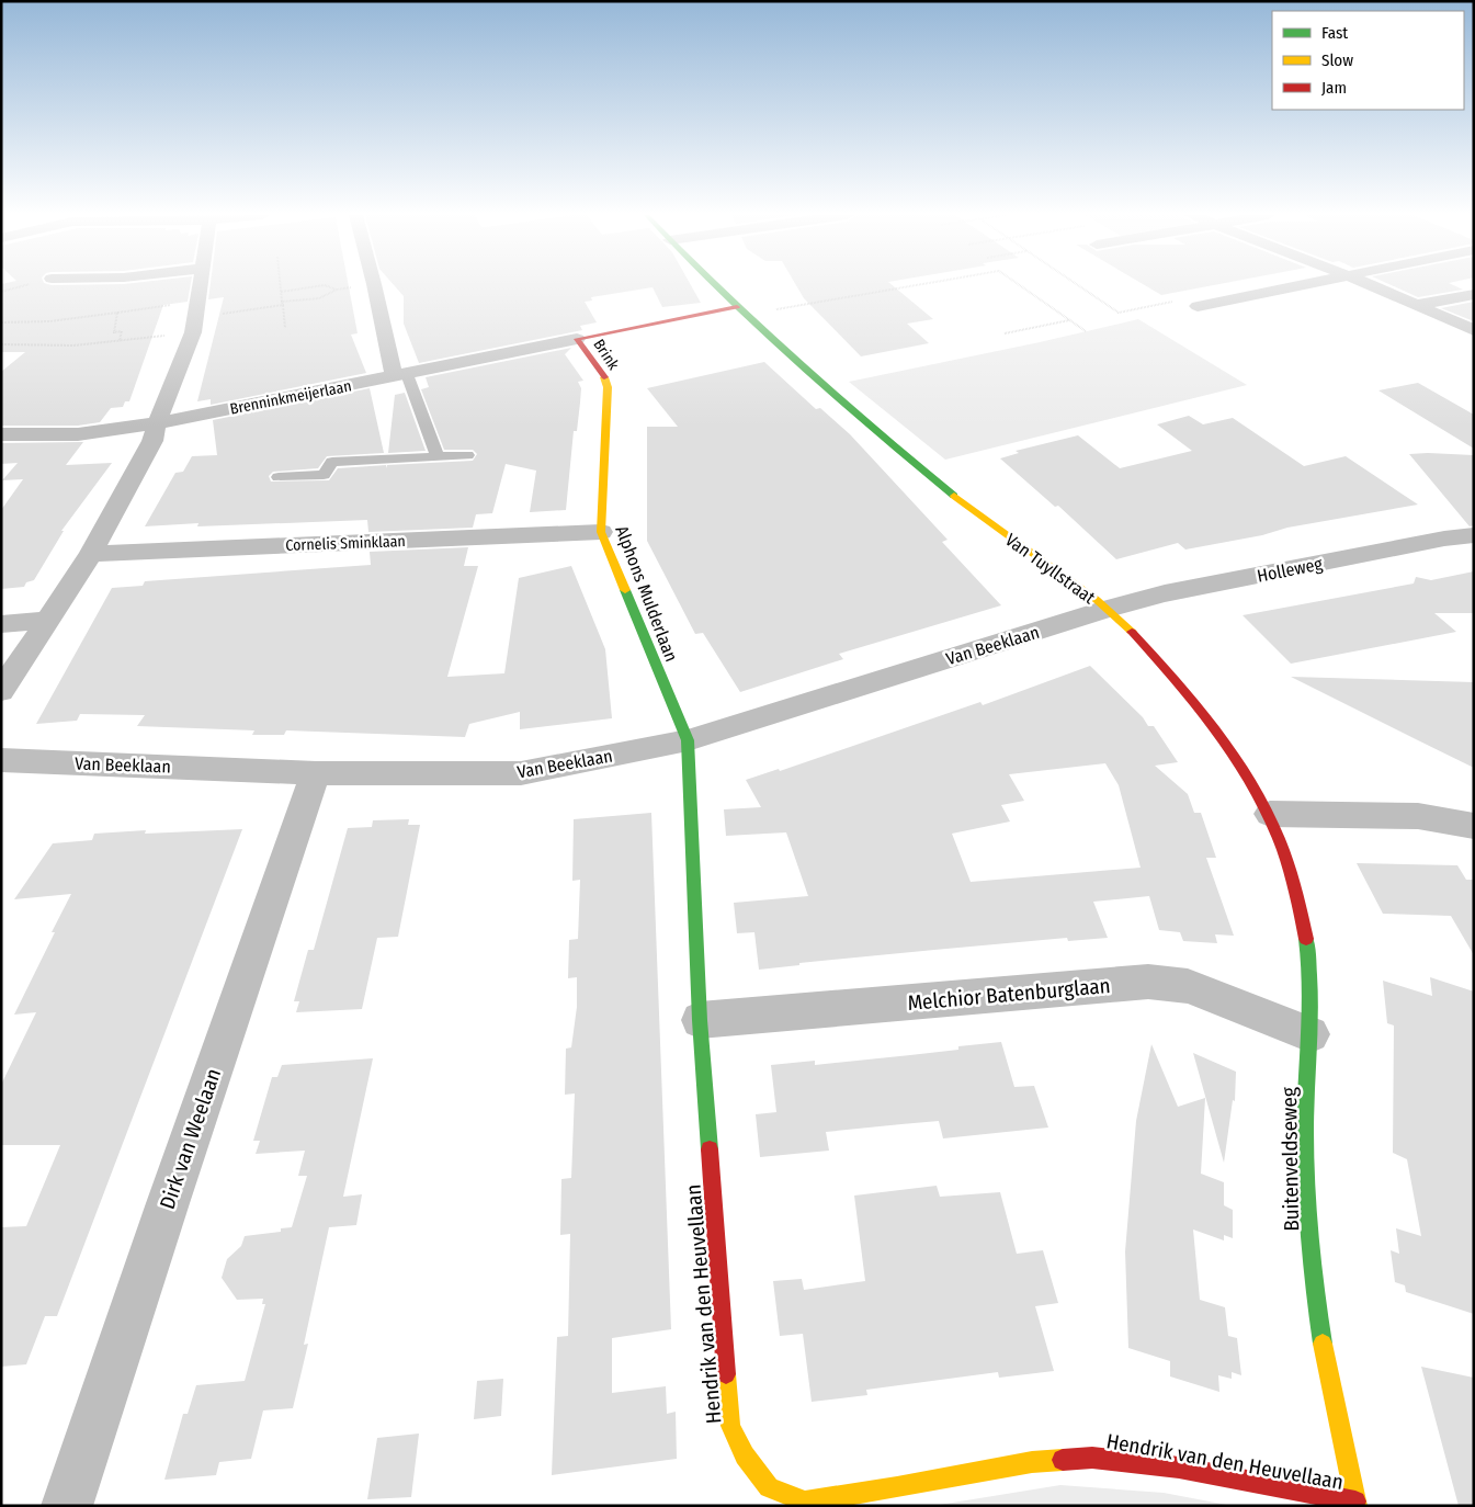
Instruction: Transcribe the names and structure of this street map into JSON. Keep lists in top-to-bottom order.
{
  "streets": {
    "street": [
      "Brink",
      "Brenninkmeijerlaan",
      "Cornelis Sminklaan",
      "Van Tuyllstraat",
      "Holleweg",
      "Alphons Mulderlaan",
      "Van Beeklaan",
      "Melchior Batenburglaan",
      "Dirk van Weelaan",
      "Buitenveldseweg",
      "Hendrik van den Heuvellaan"
    ]
  },
  "crossings": [
    ["Brink", "Brenninkmeijerlaan"],
    ["Brink", "Van Tuyllstraat"],
    ["Brink", "Alphons Mulderlaan"],
    ["Cornelis Sminklaan", "Alphons Mulderlaan"],
    ["Van Tuyllstraat", "Holleweg"],
    ["Van Tuyllstraat", "Van Beeklaan"],
    ["Van Tuyllstraat", "Buitenveldseweg"],
    ["Holleweg", "Van Beeklaan"],
    ["Alphons Mulderlaan", "Van Beeklaan"],
    ["Alphons Mulderlaan", "Hendrik van den Heuvellaan"],
    ["Van Beeklaan", "Dirk van Weelaan"],
    ["Van Beeklaan", "Hendrik van den Heuvellaan"],
    ["Melchior Batenburglaan", "Buitenveldseweg"],
    ["Melchior Batenburglaan", "Hendrik van den Heuvellaan"],
    ["Buitenveldseweg", "Hendrik van den Heuvellaan"]
  ],
  "legend": ["Fast", "Slow", "Jam"]
}
